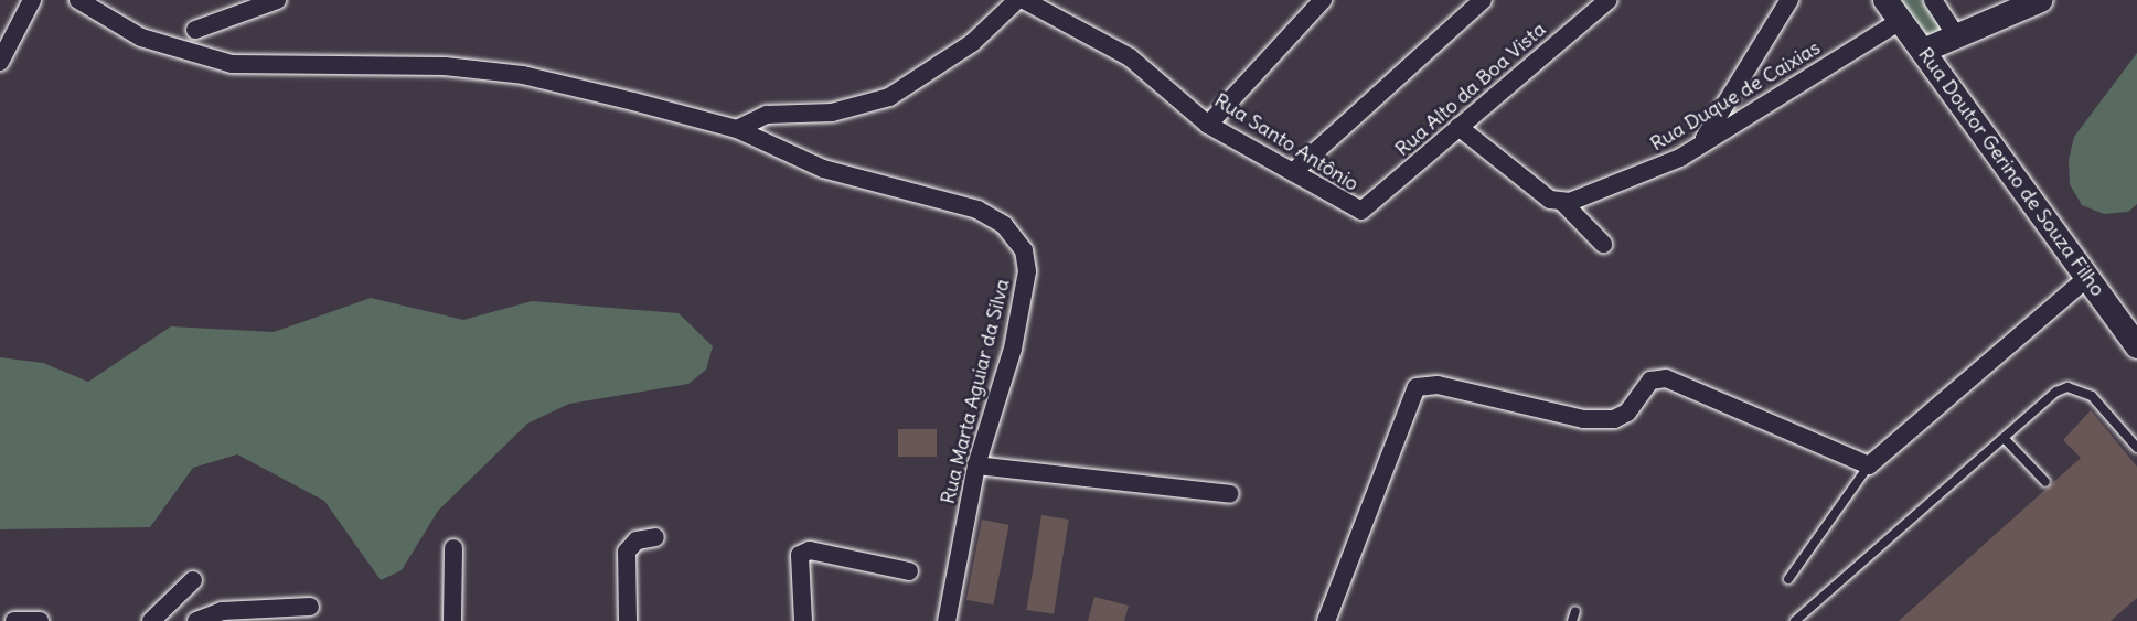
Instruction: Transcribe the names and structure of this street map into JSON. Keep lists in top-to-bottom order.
{
  "streets": {
    "main road": ["Rua Doutor Gerino de Souza Filho"],
    "street": [
      "Rua Alto da Boa Vista",
      "Rua Duque de Caixias",
      "Rua Santo Antônio",
      "Rua Marta Aguiar da Silva"
    ]
  },
  "crossings": [
    ["Rua Alto da Boa Vista", "Rua Santo Antônio"],
    ["Rua Duque de Caixias", "Rua Doutor Gerino de Souza Filho"]
  ]
}
